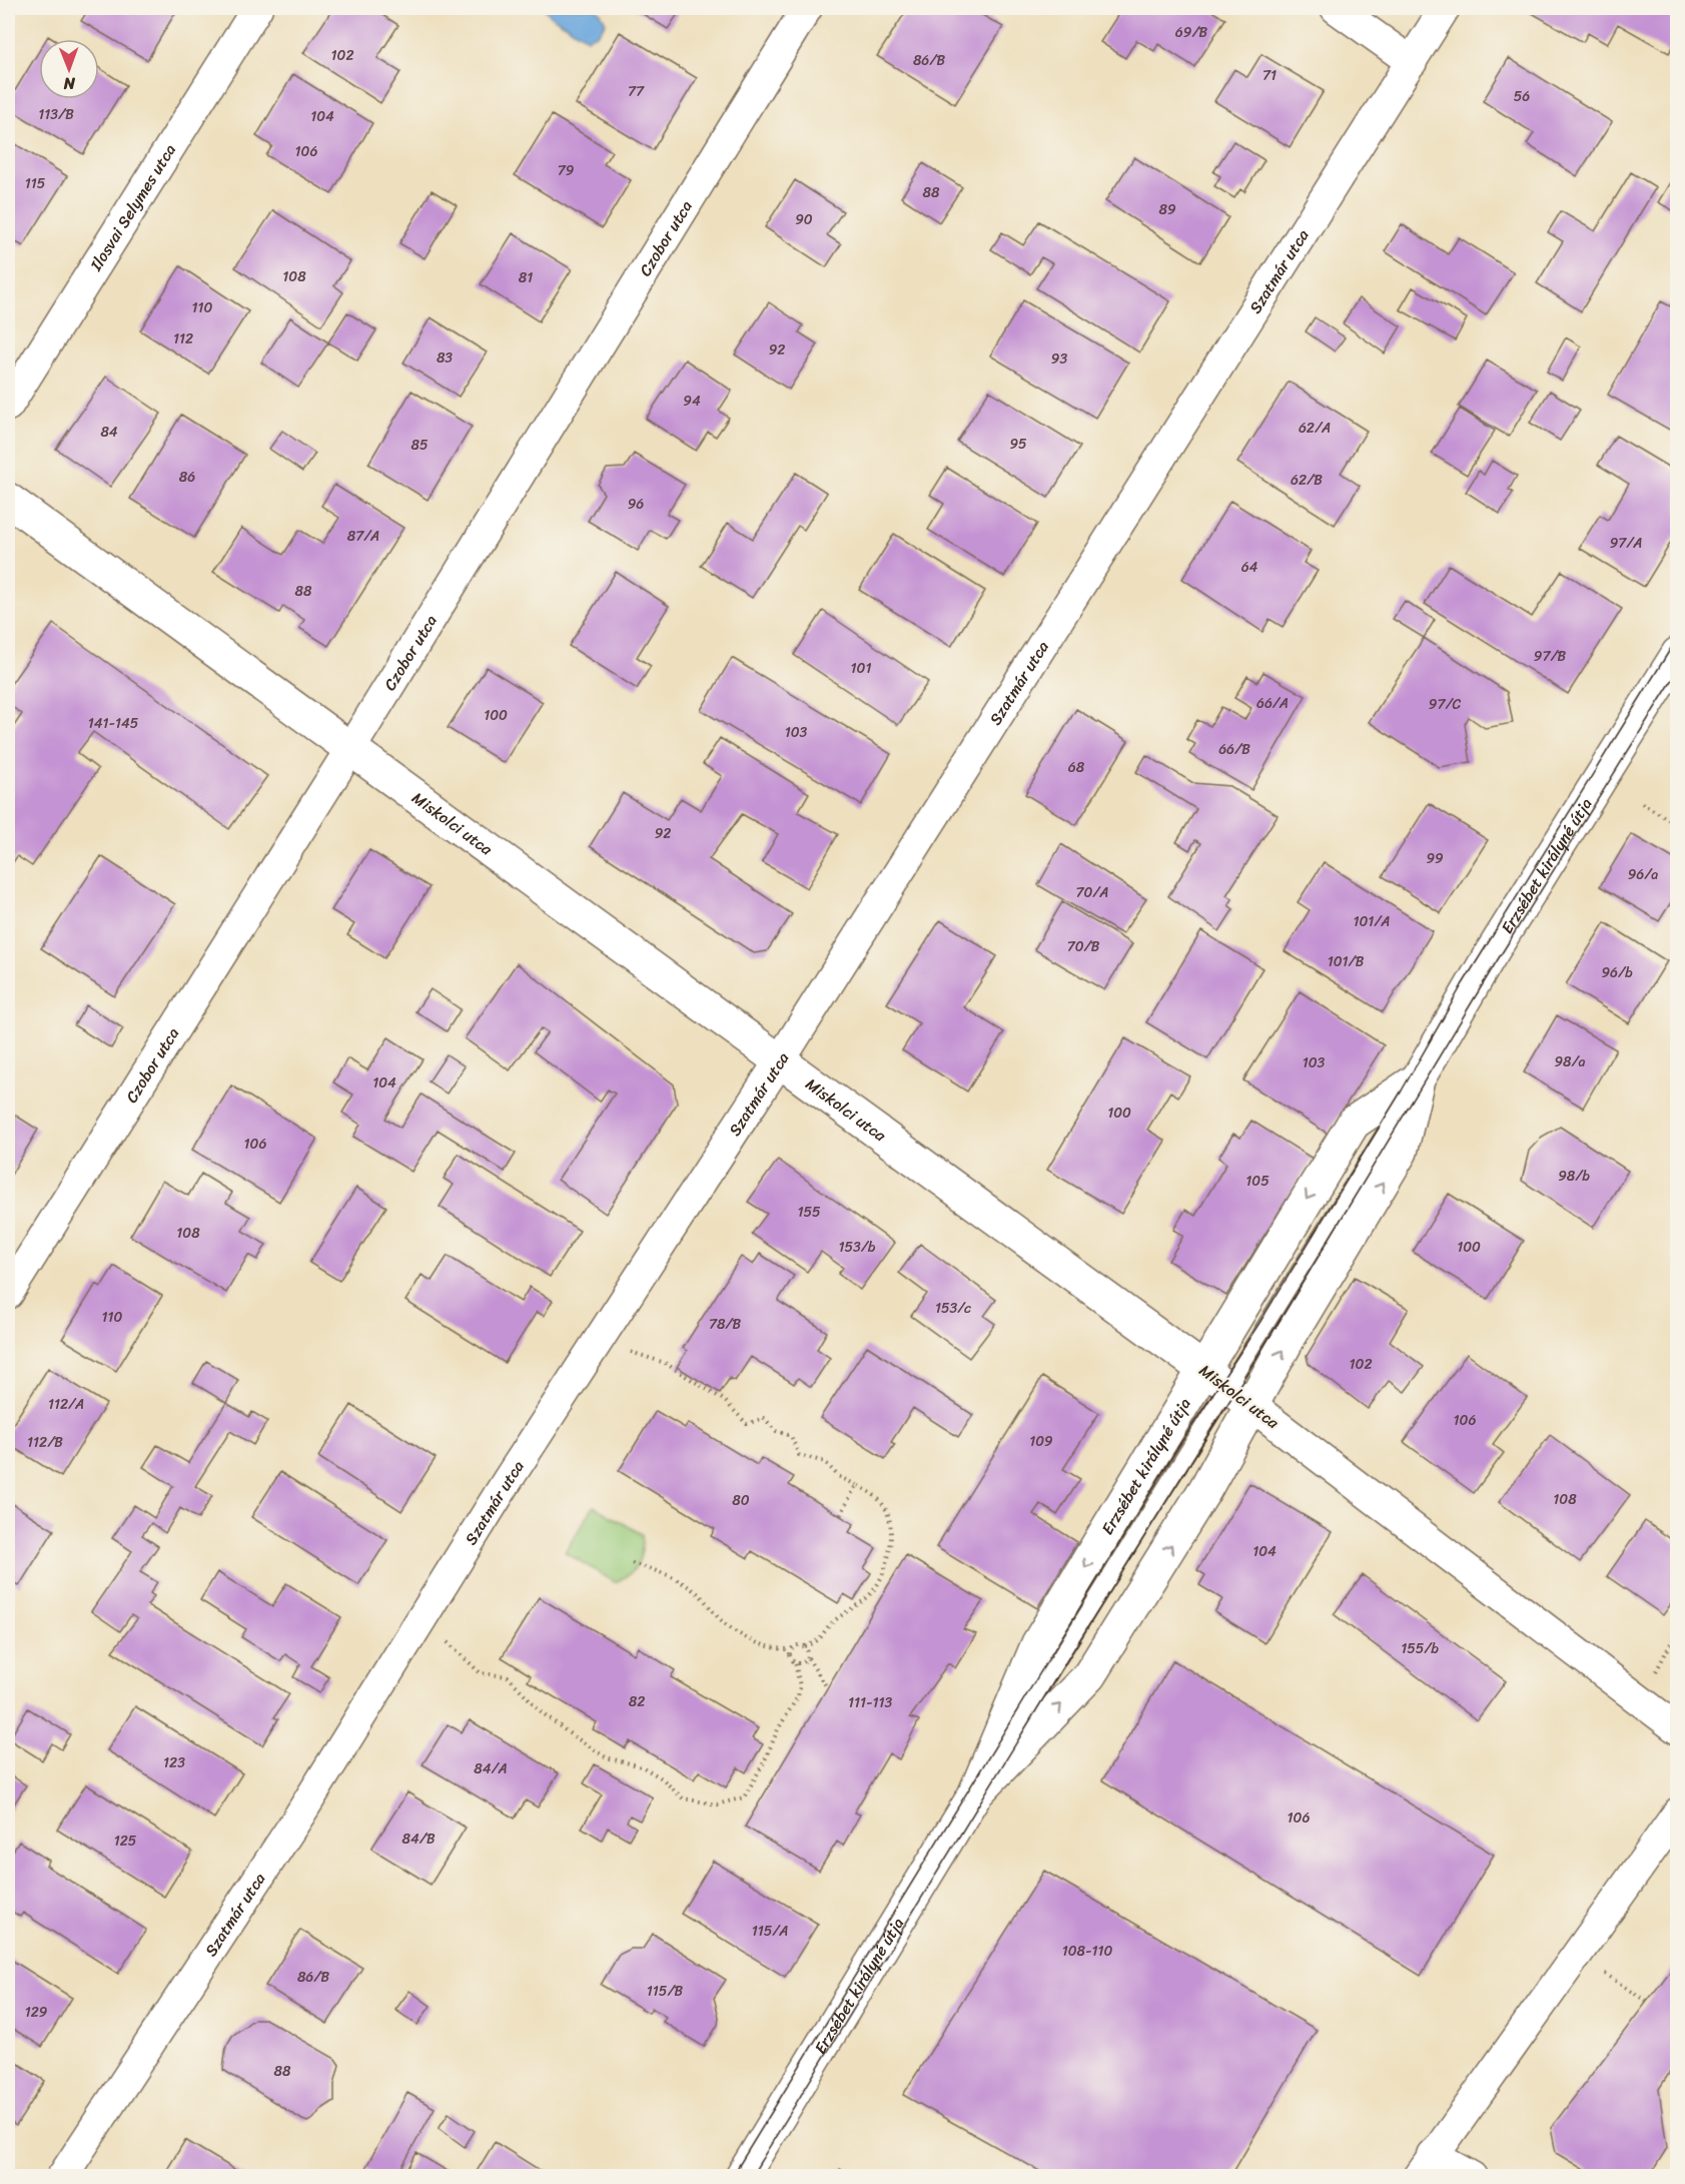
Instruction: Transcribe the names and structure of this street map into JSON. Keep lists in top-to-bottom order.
{
  "streets": {
    "street": [
      "Ilosvai Selymes utca",
      "Czobor utca",
      "Szatmár utca",
      "Miskolci utca",
      "Erzsébet királyné útja"
    ]
  },
  "crossings": [
    ["Czobor utca", "Miskolci utca"],
    ["Szatmár utca", "Miskolci utca"],
    ["Miskolci utca", "Erzsébet királyné útja"]
  ],
  "house_numbers": [
    "69/B",
    "102",
    "86/B",
    "71",
    "77",
    "56",
    "113/B",
    "104",
    "106",
    "79",
    "115",
    "88",
    "89",
    "90",
    "108",
    "81",
    "110",
    "112",
    "92",
    "83",
    "93",
    "94",
    "62/A",
    "84",
    "95",
    "85",
    "86",
    "62/B",
    "96",
    "87/A",
    "97/A",
    "64",
    "88",
    "97/B",
    "101",
    "66/A",
    "97/C",
    "100",
    "141-145",
    "103",
    "66/B",
    "68",
    "92",
    "99",
    "96/a",
    "70/A",
    "101/A",
    "70/B",
    "101/B",
    "96/b",
    "98/a",
    "103",
    "104",
    "100",
    "106",
    "98/b",
    "105",
    "155",
    "108",
    "153/b",
    "100",
    "153/c",
    "110",
    "78/B",
    "102",
    "112/A",
    "106",
    "109",
    "112/B",
    "108",
    "80",
    "104",
    "155/b",
    "82",
    "111-113",
    "123",
    "84/A",
    "106",
    "84/B",
    "125",
    "115/A",
    "108-110",
    "86/B",
    "115/B",
    "129",
    "88"
  ],
  "north": "bottom"
}
